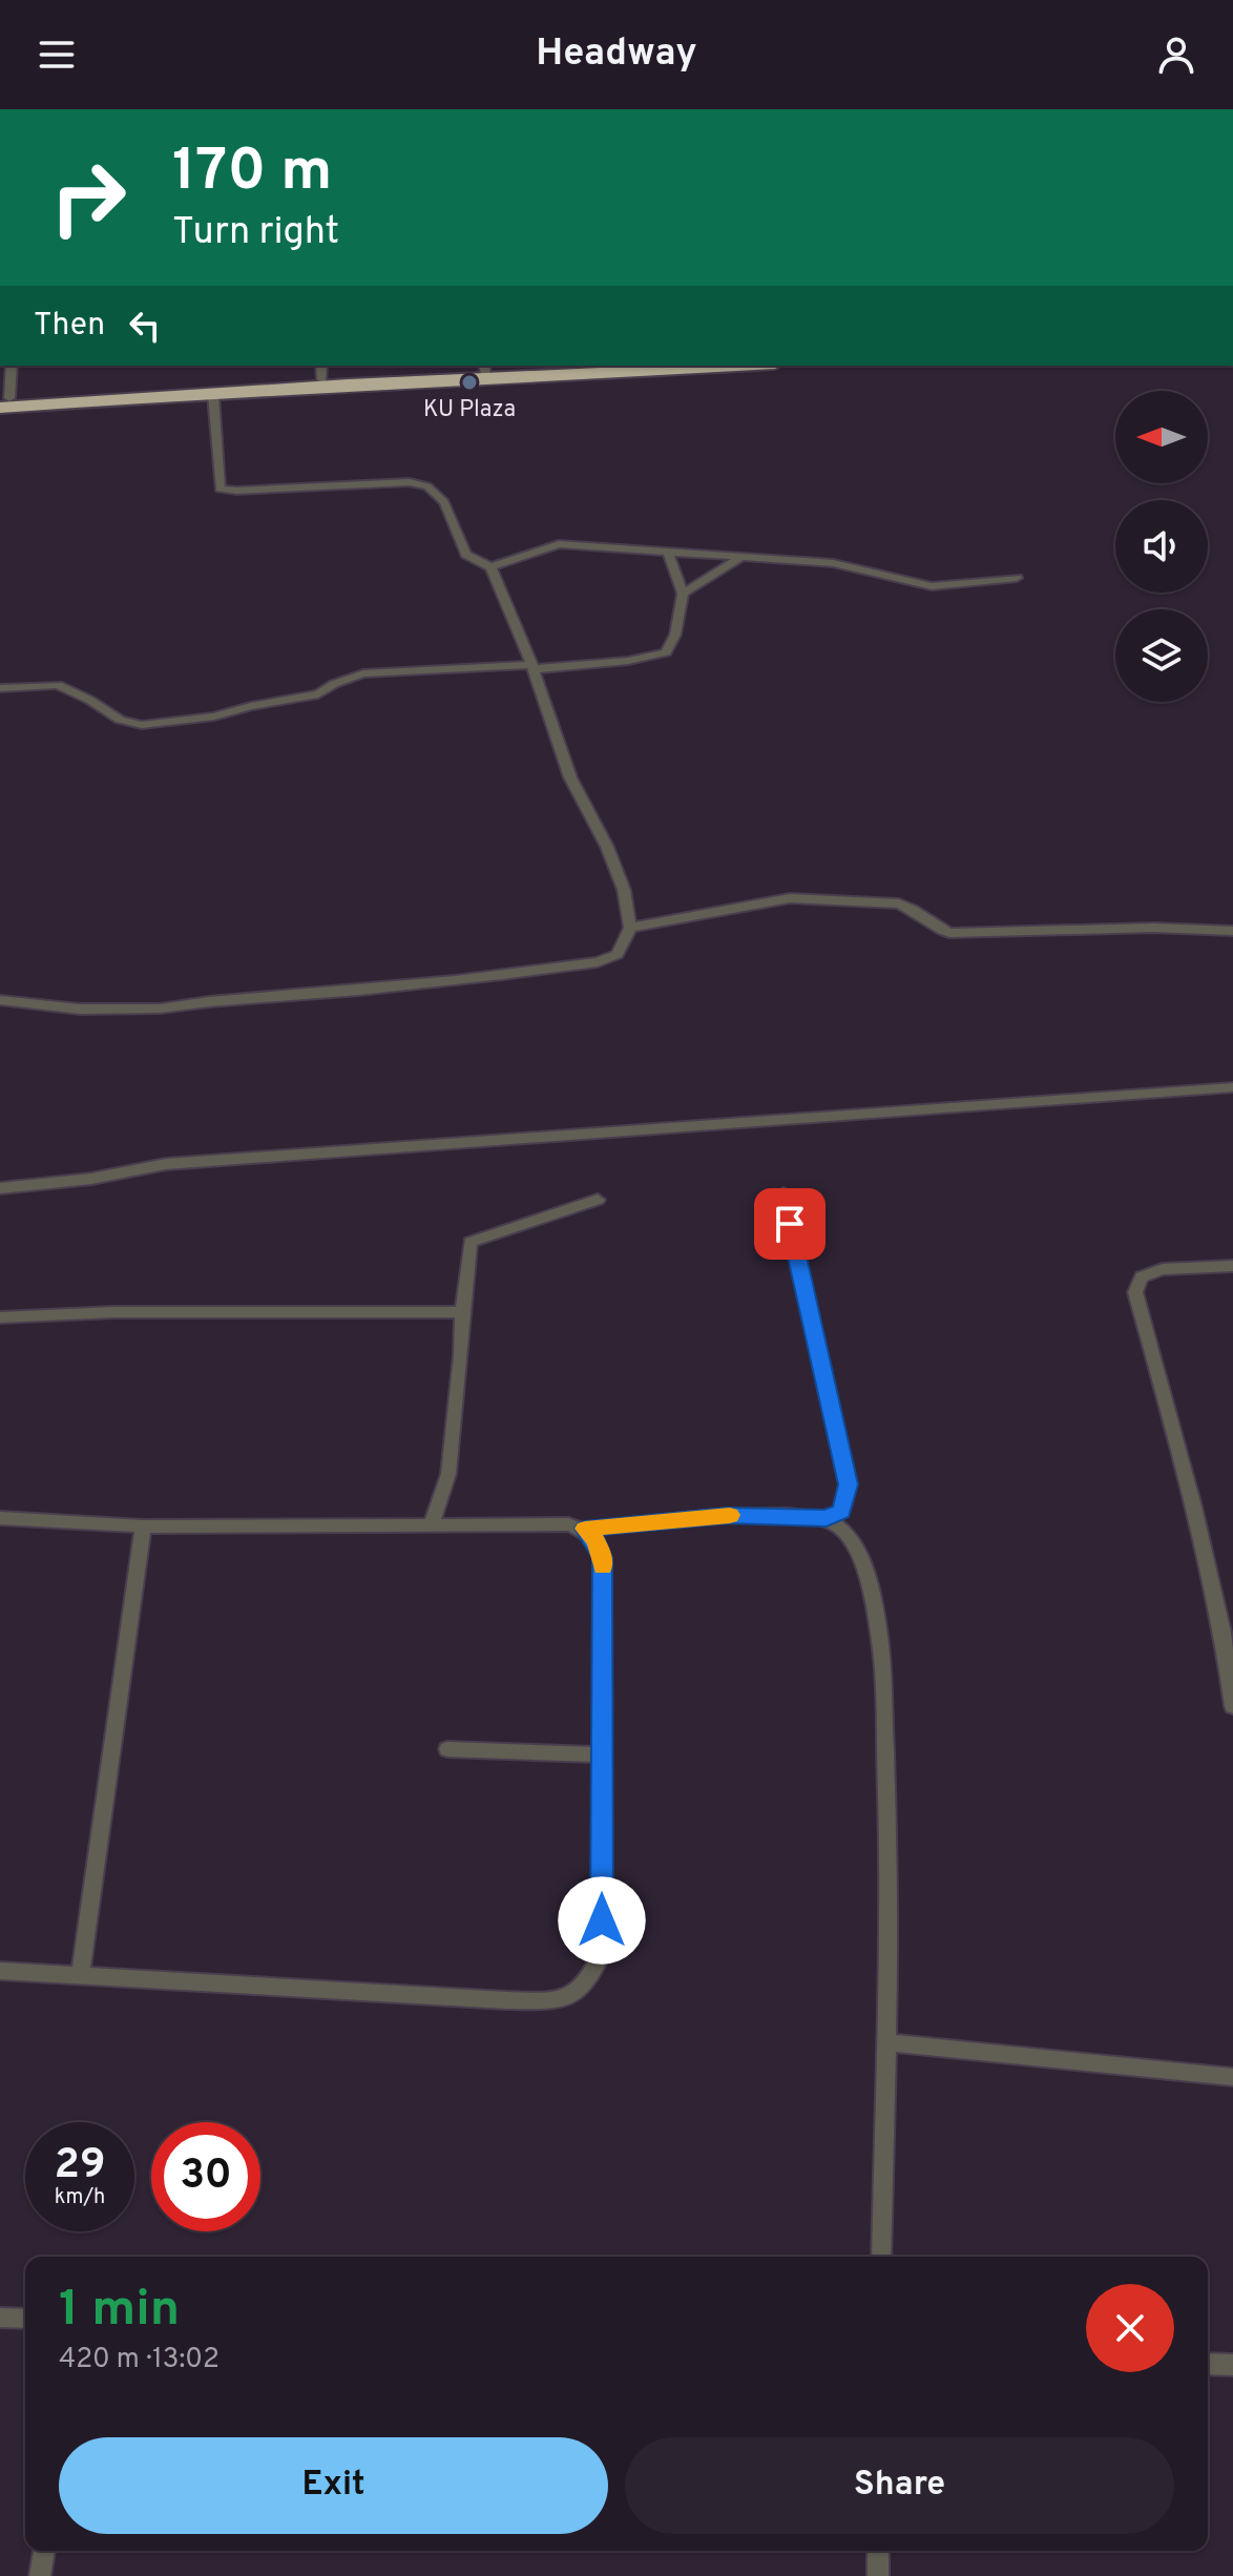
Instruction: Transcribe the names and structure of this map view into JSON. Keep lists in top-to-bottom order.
{
  "places": ["KU Plaza"],
  "north": "left",
  "page": {
    "header": "Headway",
    "turn": ["170 m", "Turn right"],
    "then": "Then",
    "speed": "29 km/h",
    "limit": "30",
    "heading": ["1 min", "420 m · 13:02"],
    "buttons": ["Exit", "Share"]
  }
}
